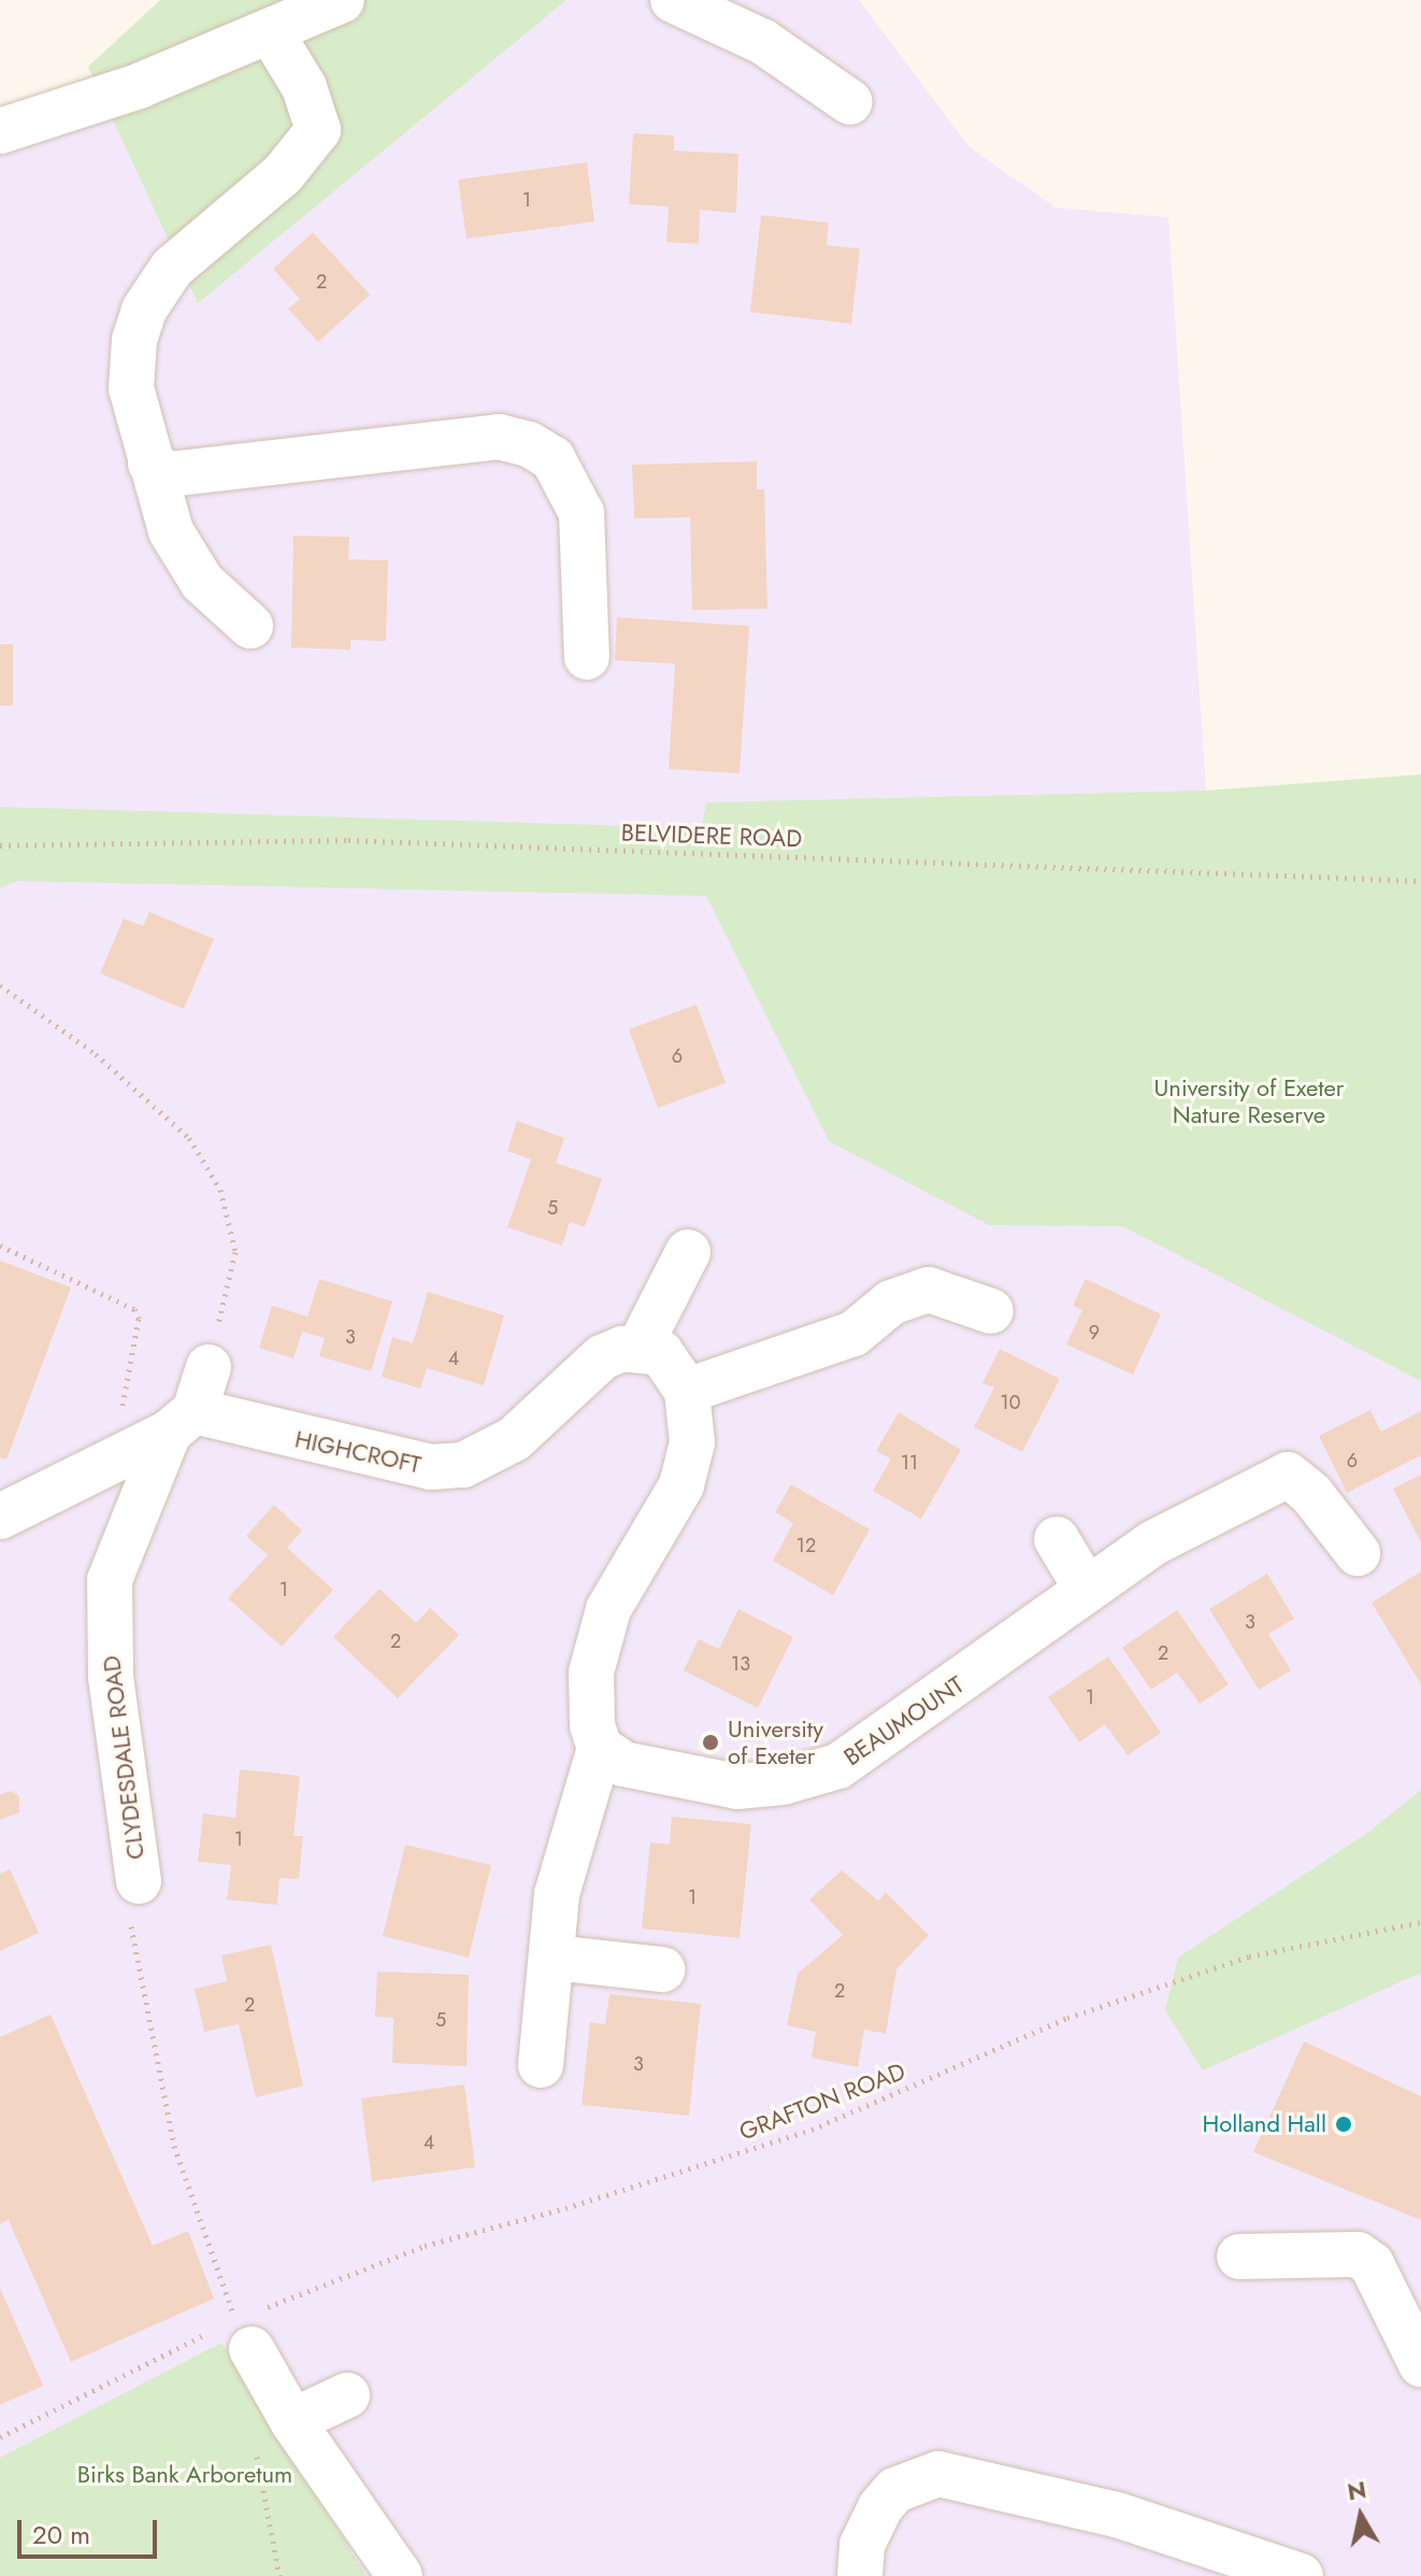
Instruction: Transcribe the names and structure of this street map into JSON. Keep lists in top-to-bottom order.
{
  "streets": {
    "street": ["HIGHCROFT", "BEAUMOUNT", "CLYDESDALE ROAD"],
    "path": ["BELVIDERE ROAD", "GRAFTON ROAD"]
  },
  "crossings": [
    ["HIGHCROFT", "CLYDESDALE ROAD"],
    ["CLYDESDALE ROAD", "GRAFTON ROAD"]
  ],
  "parks": ["University of Exeter Nature Reserve", "Birks Bank Arboretum"],
  "places": ["University of Exeter", "Holland Hall"],
  "house_numbers": [
    "1",
    "2",
    "6",
    "5",
    "9",
    "3",
    "4",
    "10",
    "6",
    "11",
    "12",
    "1",
    "3",
    "2",
    "2",
    "13",
    "1",
    "1",
    "1",
    "2",
    "2",
    "5",
    "3",
    "4"
  ],
  "scale_bar": "20 m",
  "north": "top"
}
